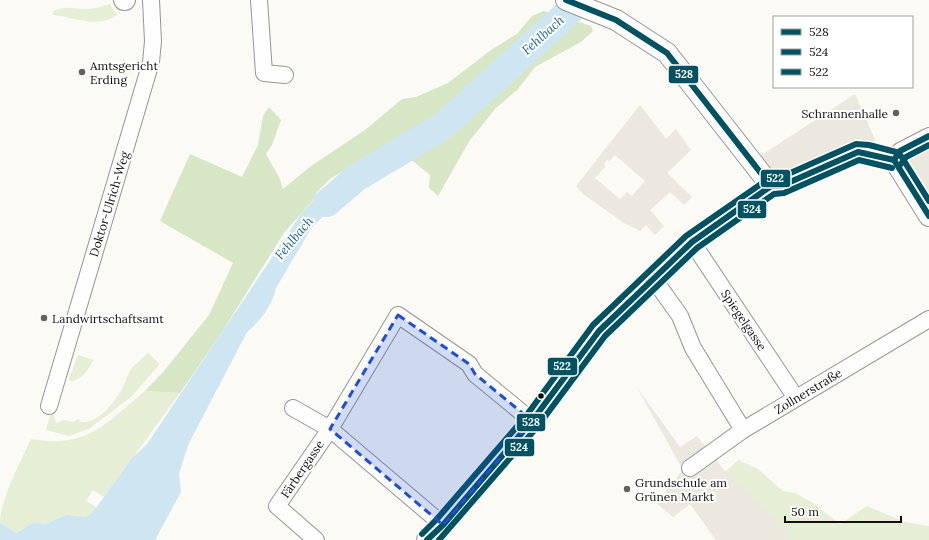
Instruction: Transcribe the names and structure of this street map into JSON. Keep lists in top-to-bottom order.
{
  "streets": {
    "street": [
      "Doktor-Ulrich-Weg",
      "Spiegelgasse",
      "Zollnerstraße",
      "Färbergasse"
    ]
  },
  "crossings": [
    ["Spiegelgasse", "Zollnerstraße"]
  ],
  "water": ["Fehlbach"],
  "places": [
    "Amtsgericht Erding",
    "Schrannenhalle",
    "Landwirtschaftsamt",
    "Grundschule am Grünen Markt"
  ],
  "lines": ["transit line 528", "transit line 522", "transit line 524"],
  "legend": ["528", "524", "522"],
  "scale_bar": "50 m"
}
